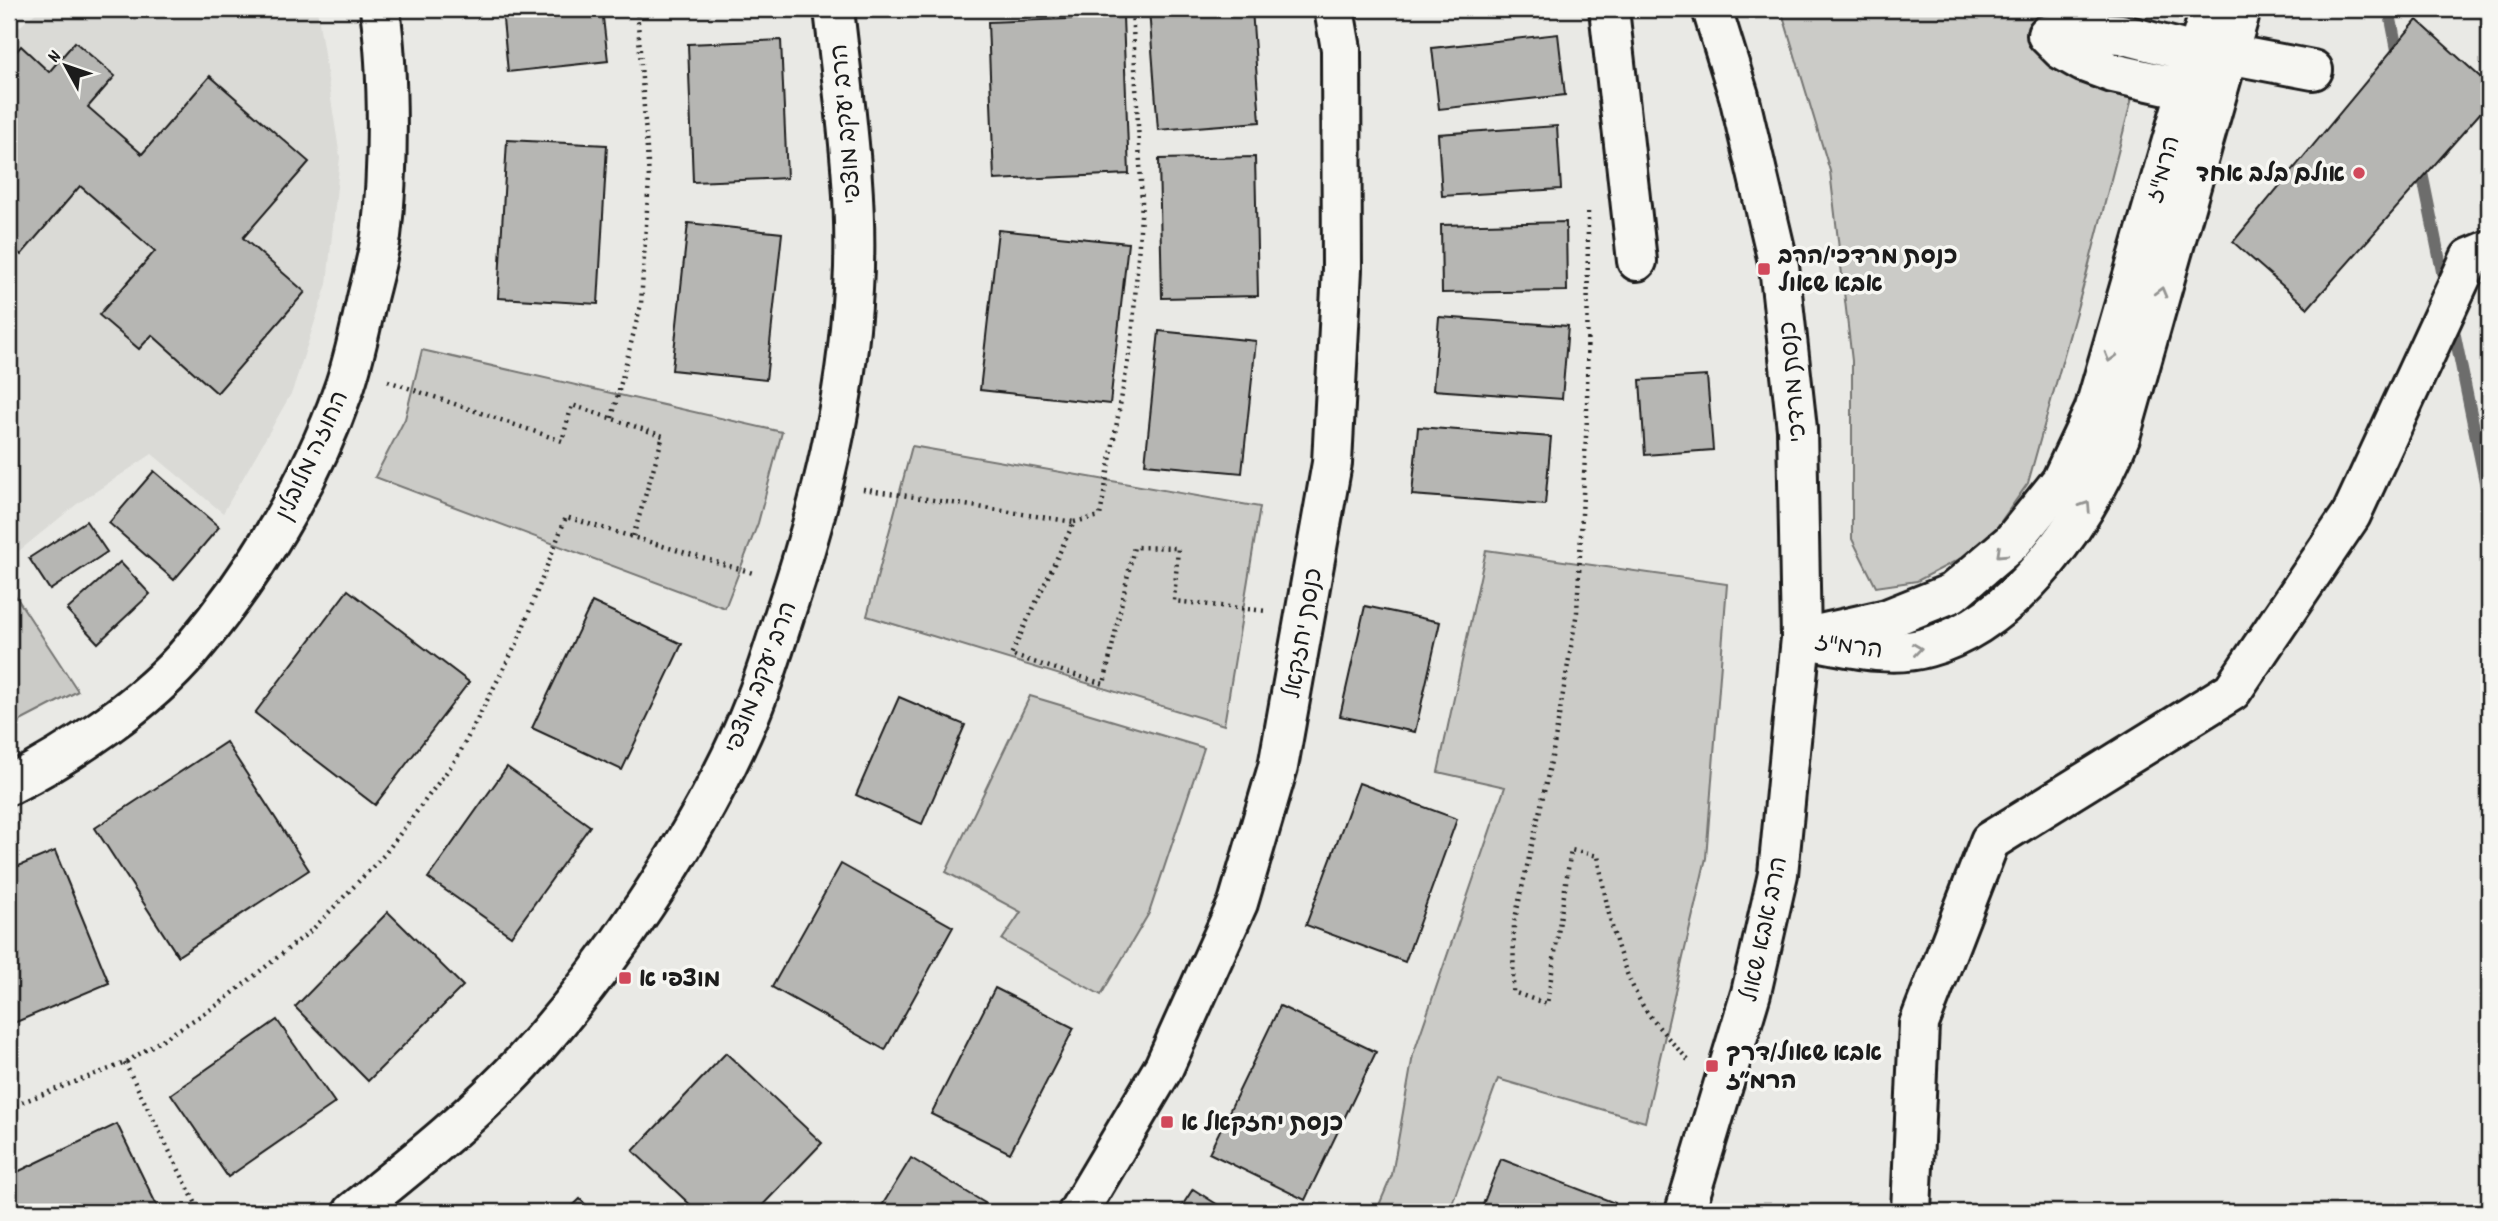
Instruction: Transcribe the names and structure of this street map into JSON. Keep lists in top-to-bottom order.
{
  "streets": {
    "street": [
      "הרב יעקב מוצפי",
      "הרמ\"ז",
      "כנסת מרדכי",
      "החוזה מלובלין",
      "כנסת יחזקאל",
      "הרב אבא שאול"
    ]
  },
  "crossings": [
    ["הרמ\"ז", "כנסת מרדכי"],
    ["הרמ\"ז", "הרב אבא שאול"],
    ["כנסת מרדכי", "הרב אבא שאול"]
  ],
  "places": {
    "other": ["אולם בלב אחד"],
    "transit": [
      "כנסת מרדכי/הרב אבא שאול",
      "מוצפי א",
      "אבא שאול/דרך הרמ״ז",
      "כנסת יחזקאל א"
    ]
  },
  "north": "top left"
}
